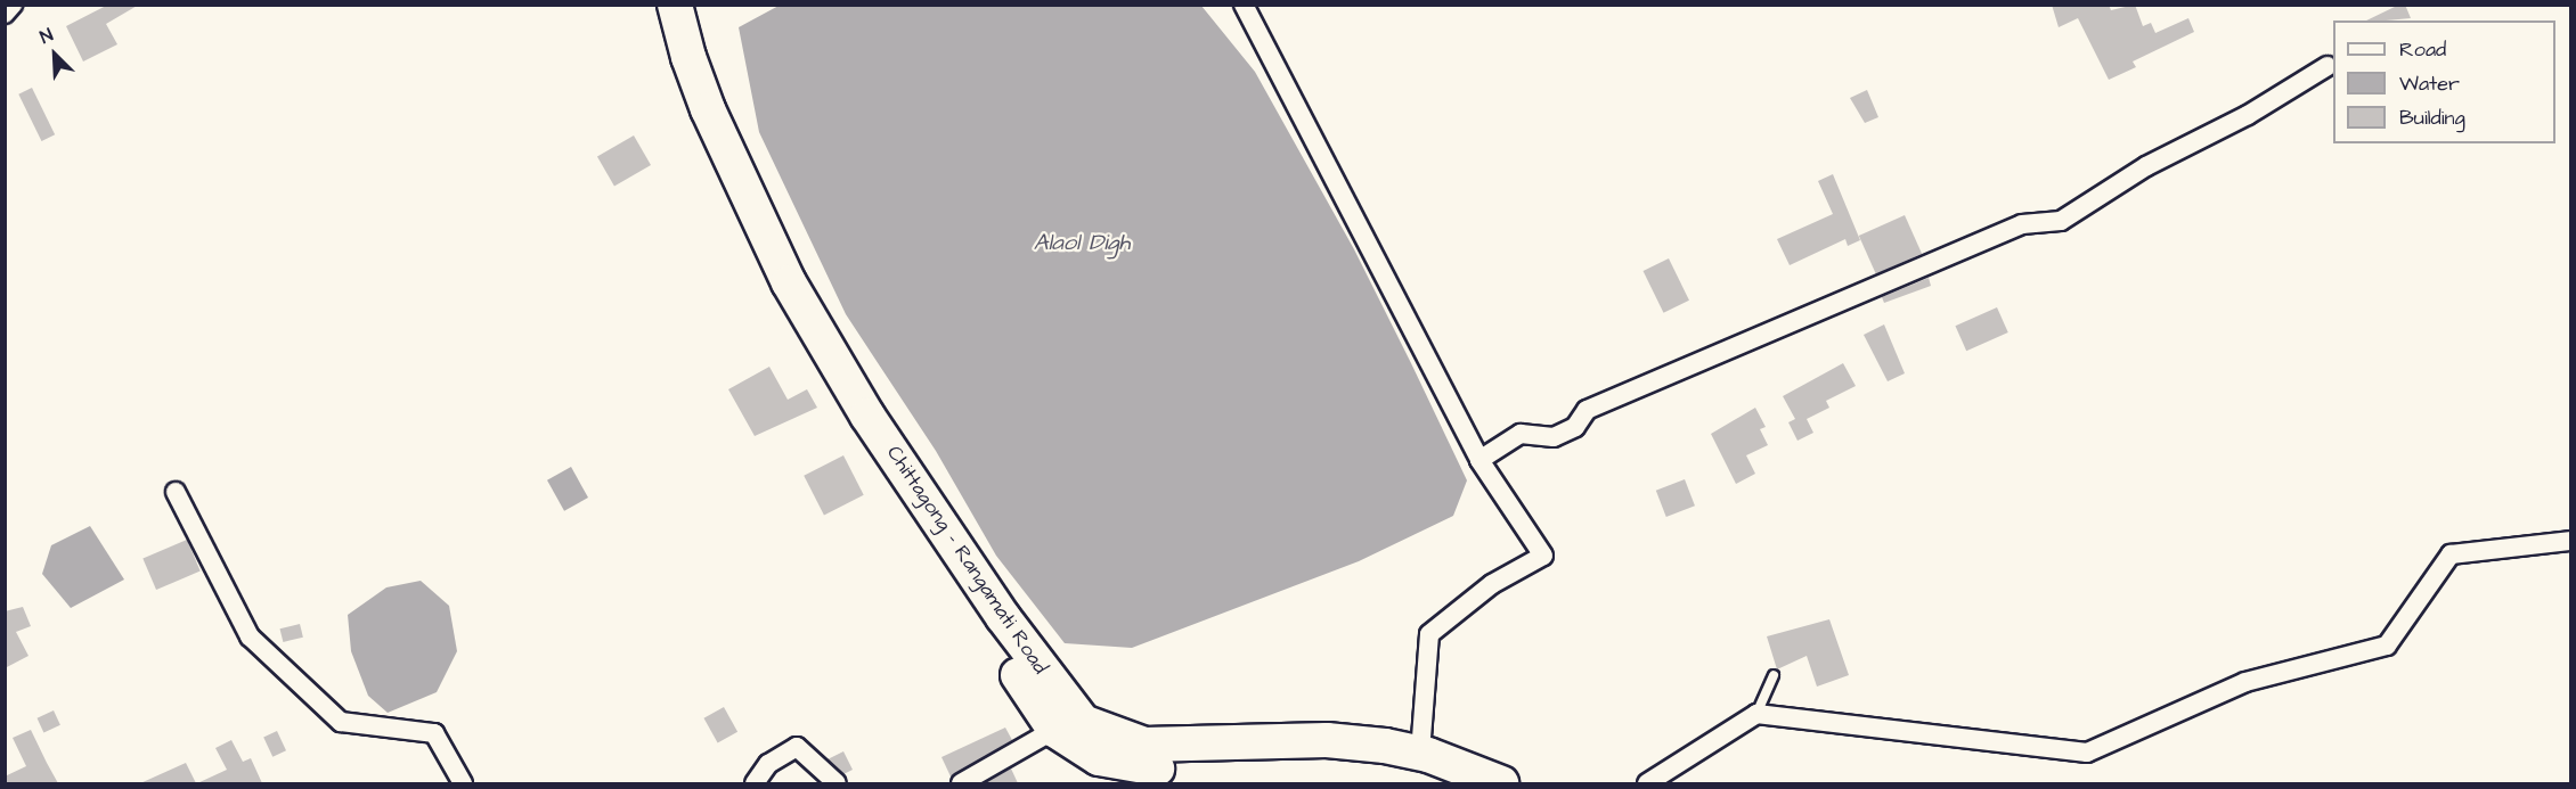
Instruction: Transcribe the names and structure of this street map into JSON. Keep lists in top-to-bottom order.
{
  "streets": {
    "highway": ["Chittagong - Rangamati Road"]
  },
  "water": ["Alaol Digh"],
  "legend": ["Road", "Water", "Building"],
  "north": "top left"
}
